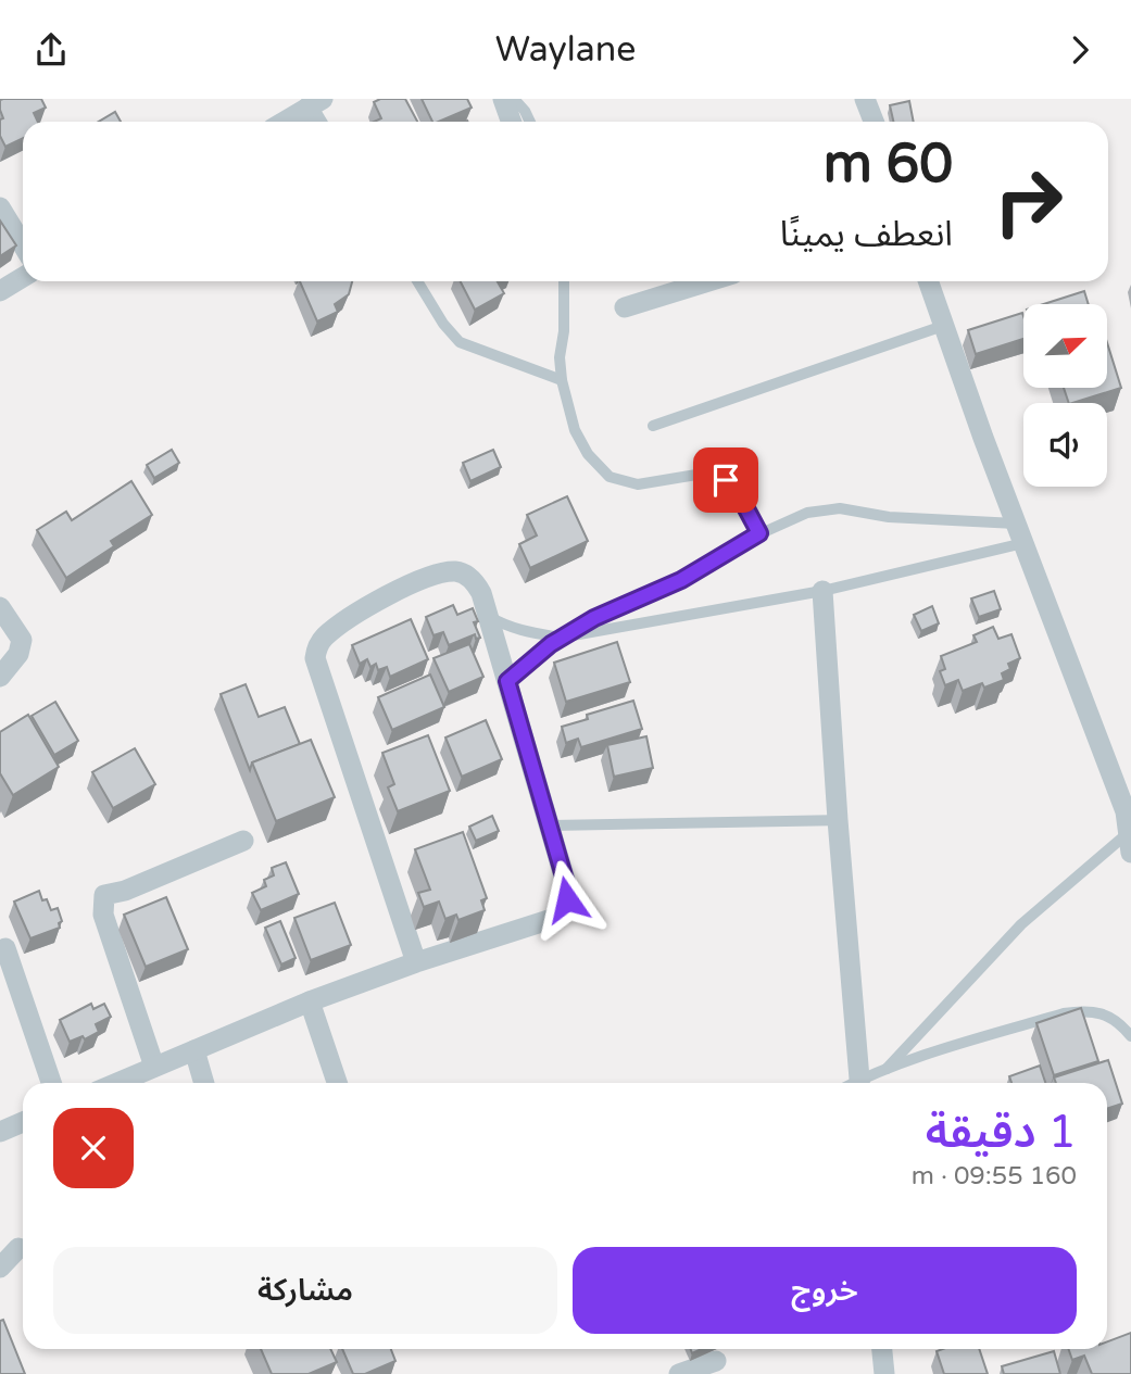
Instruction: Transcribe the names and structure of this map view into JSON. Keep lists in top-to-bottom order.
{
  "north": "top right",
  "page": {
    "header": "Waylane",
    "turn": ["60 m", "انعطف يمينًا"],
    "heading": ["1 دقيقة", "160 m · 09:55"],
    "buttons": ["خروج", "مشاركة"]
  }
}
